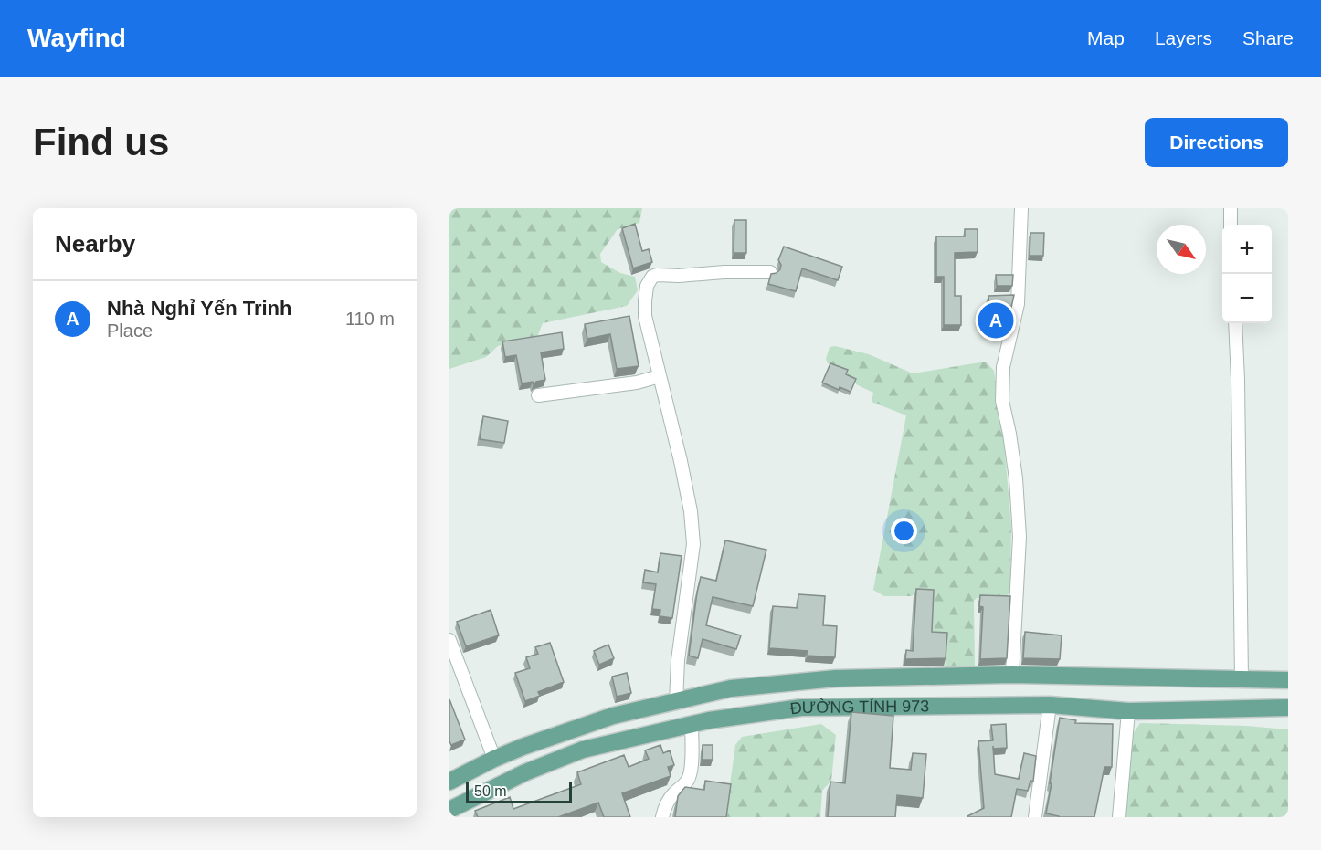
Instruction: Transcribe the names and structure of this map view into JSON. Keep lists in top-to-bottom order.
{
  "streets": {
    "main road": ["ĐƯỜNG TỈNH 973"]
  },
  "scale_bar": "50 m",
  "north": "bottom right",
  "page": {
    "header": "Wayfind",
    "nav": ["Map", "Layers", "Share"],
    "buttons": "Directions",
    "title": "Find us",
    "heading": "Nearby",
    "map_buttons": ["+", "−"],
    "list": [
      {
        "mark": "A",
        "name": "Nhà Nghỉ Yến Trinh",
        "note": "Place",
        "value": "110 m"
      }
    ],
    "pins": "A",
    "scale": "50 m"
  }
}
